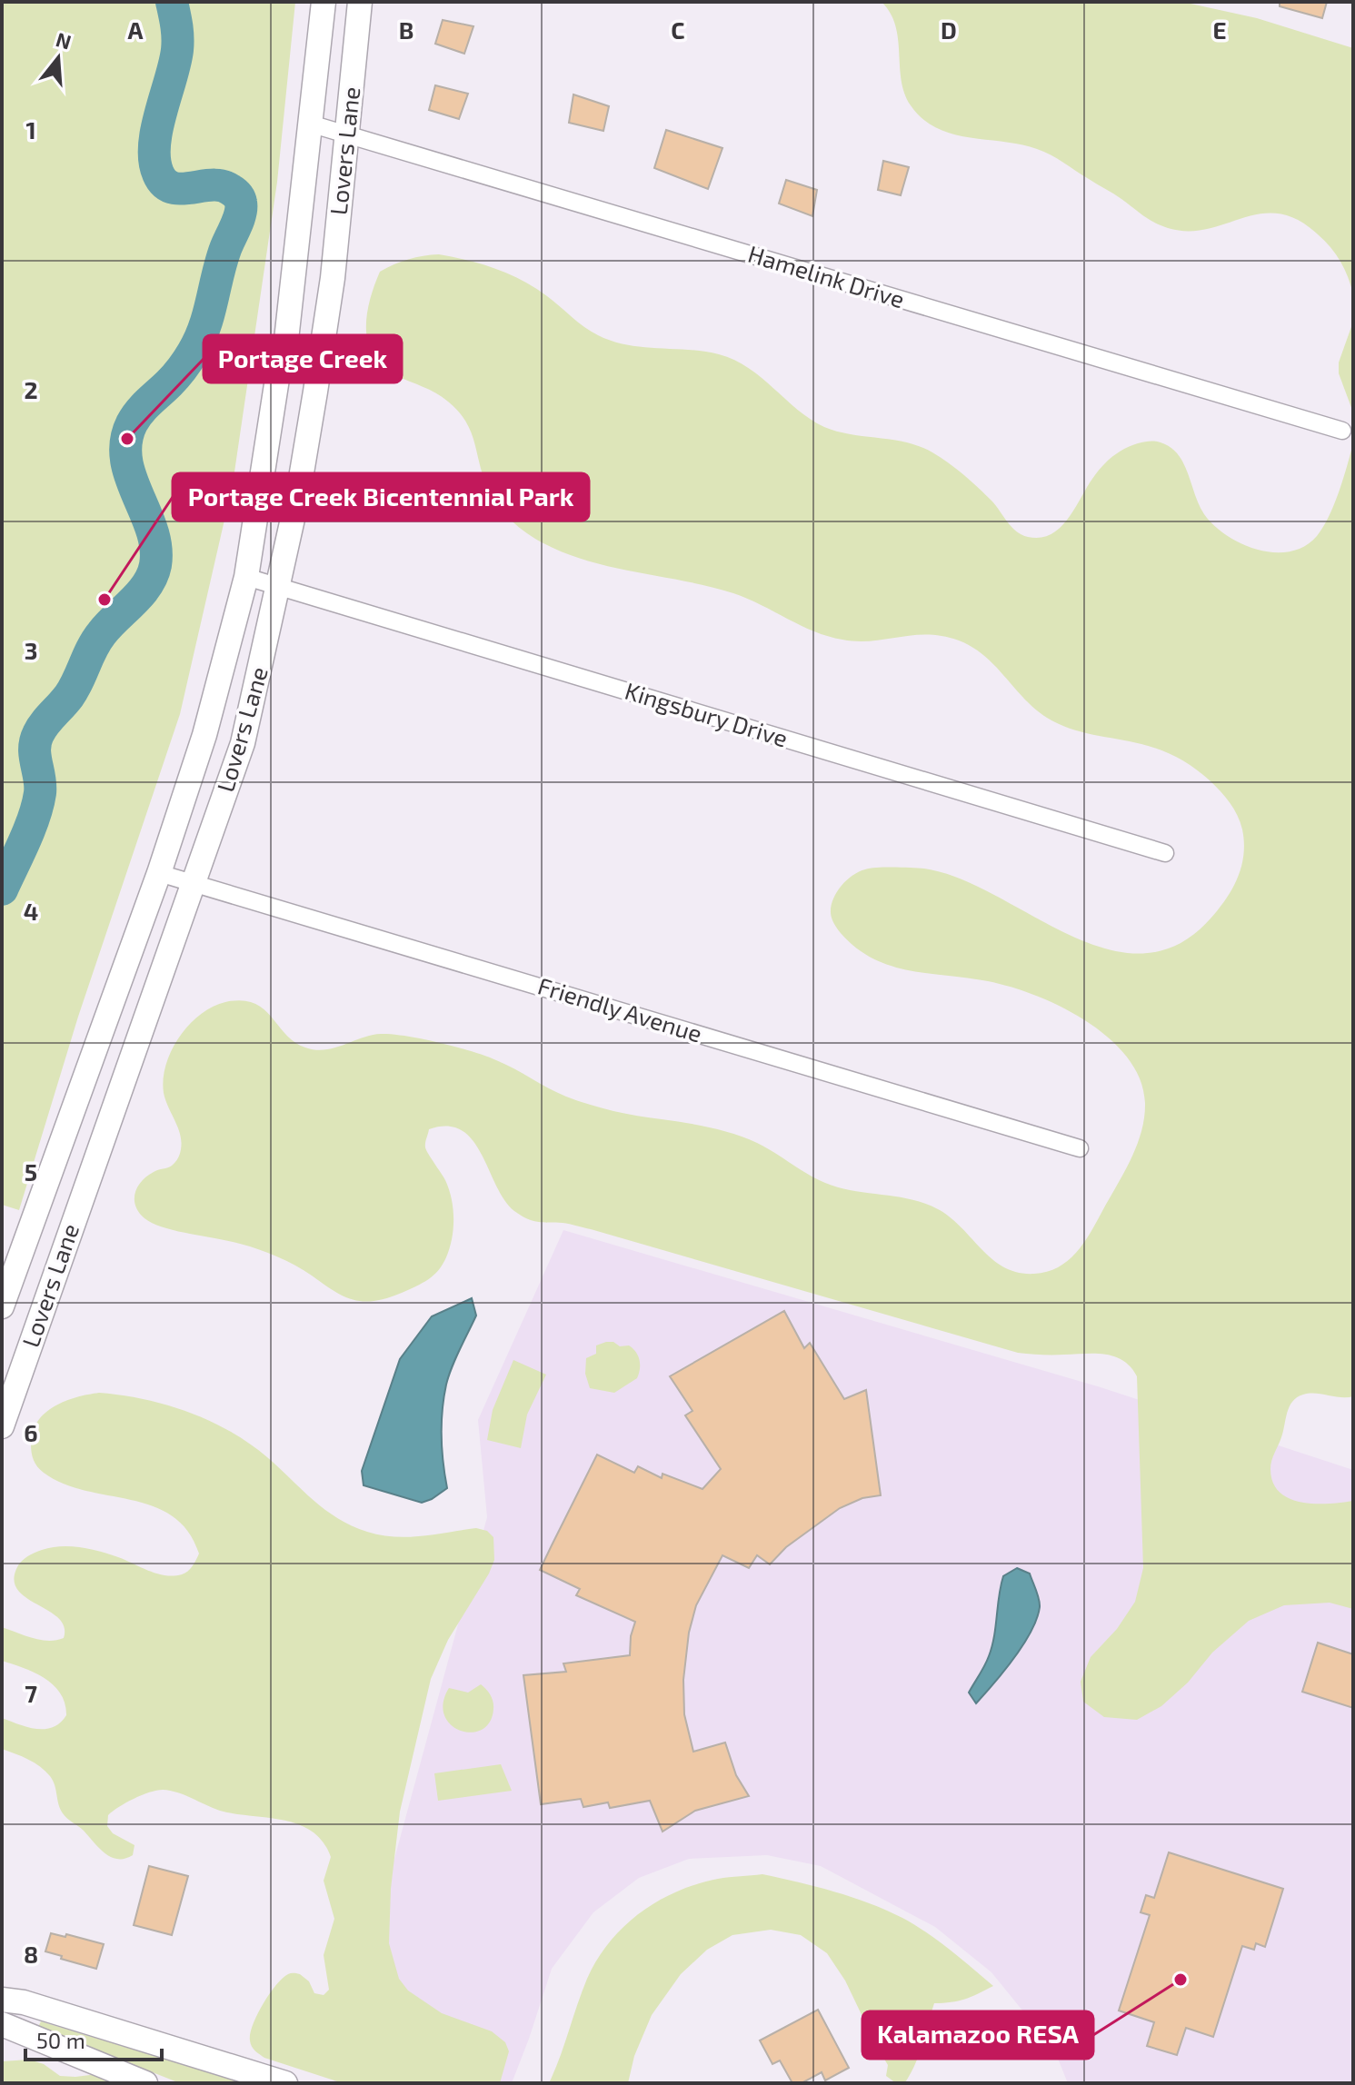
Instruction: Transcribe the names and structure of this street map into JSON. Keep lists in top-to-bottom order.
{
  "streets": {
    "street": [
      "Lovers Lane",
      "Hamelink Drive",
      "Kingsbury Drive",
      "Friendly Avenue"
    ]
  },
  "crossings": [
    ["Lovers Lane", "Hamelink Drive"],
    ["Lovers Lane", "Kingsbury Drive"],
    ["Lovers Lane", "Friendly Avenue"]
  ],
  "places": ["Portage Creek", "Portage Creek Bicentennial Park", "Kalamazoo RESA"],
  "scale_bar": "50 m",
  "north": "top",
  "grid": {
    "columns": [
      "A",
      "B",
      "C",
      "D",
      "E"
    ],
    "rows": [
      "1",
      "2",
      "3",
      "4",
      "5",
      "6",
      "7",
      "8"
    ]
  }
}
